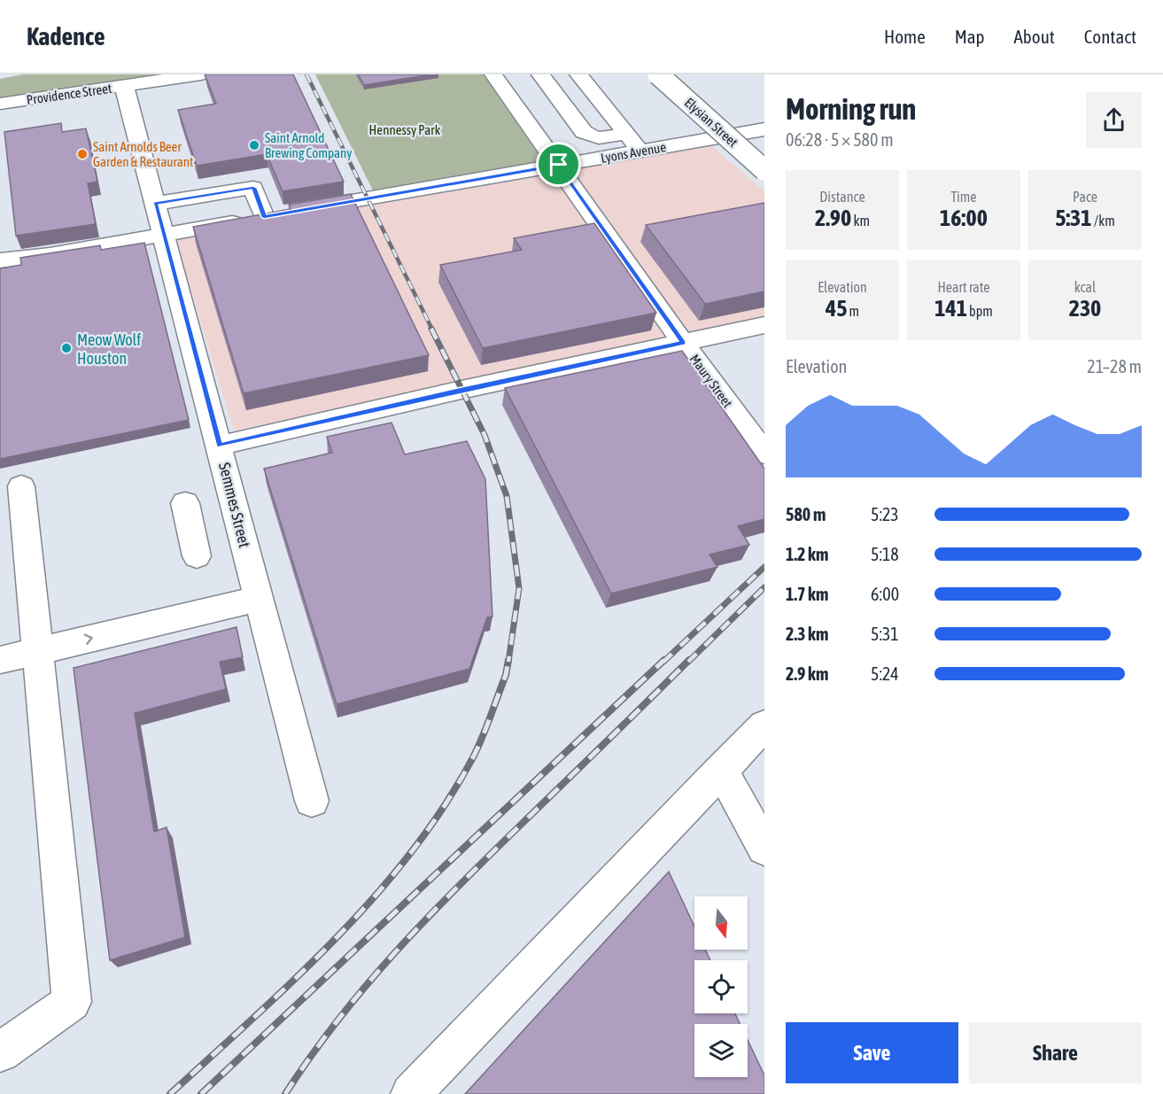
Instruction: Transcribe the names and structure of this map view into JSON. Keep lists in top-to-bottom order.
{
  "streets": {
    "street": [
      "Providence Street",
      "Elysian Street",
      "Lyons Avenue",
      "Maury Street",
      "Semmes Street"
    ]
  },
  "crossings": [
    ["Providence Street", "Semmes Street"],
    ["Lyons Avenue", "Maury Street"],
    ["Lyons Avenue", "Semmes Street"]
  ],
  "parks": ["Hennessy Park"],
  "places": ["Saint Arnold Brewing Company", "Saint Arnolds Beer Garden & Restaurant", "Meow Wolf Houston"],
  "north": "bottom",
  "page": {
    "header": "Kadence",
    "nav": [
      "Home",
      "Map",
      "About",
      "Contact"
    ],
    "heading": ["Morning run", "06:28 · 5 × 580 m"],
    "stats": [
      ["Distance", "2.90 km"],
      ["Time", "16:00"],
      ["Pace", "5:31 /km"],
      ["Elevation", "45 m"],
      ["Heart rate", "141 bpm"],
      ["kcal", "230"]
    ],
    "chart": ["Elevation", "21–28 m"],
    "list": [
      {
        "name": "580 m",
        "note": "5:23"
      },
      {
        "name": "1.2 km",
        "note": "5:18"
      },
      {
        "name": "1.7 km",
        "note": "6:00"
      },
      {
        "name": "2.3 km",
        "note": "5:31"
      },
      {
        "name": "2.9 km",
        "note": "5:24"
      }
    ],
    "buttons": ["Save", "Share"]
  }
}
